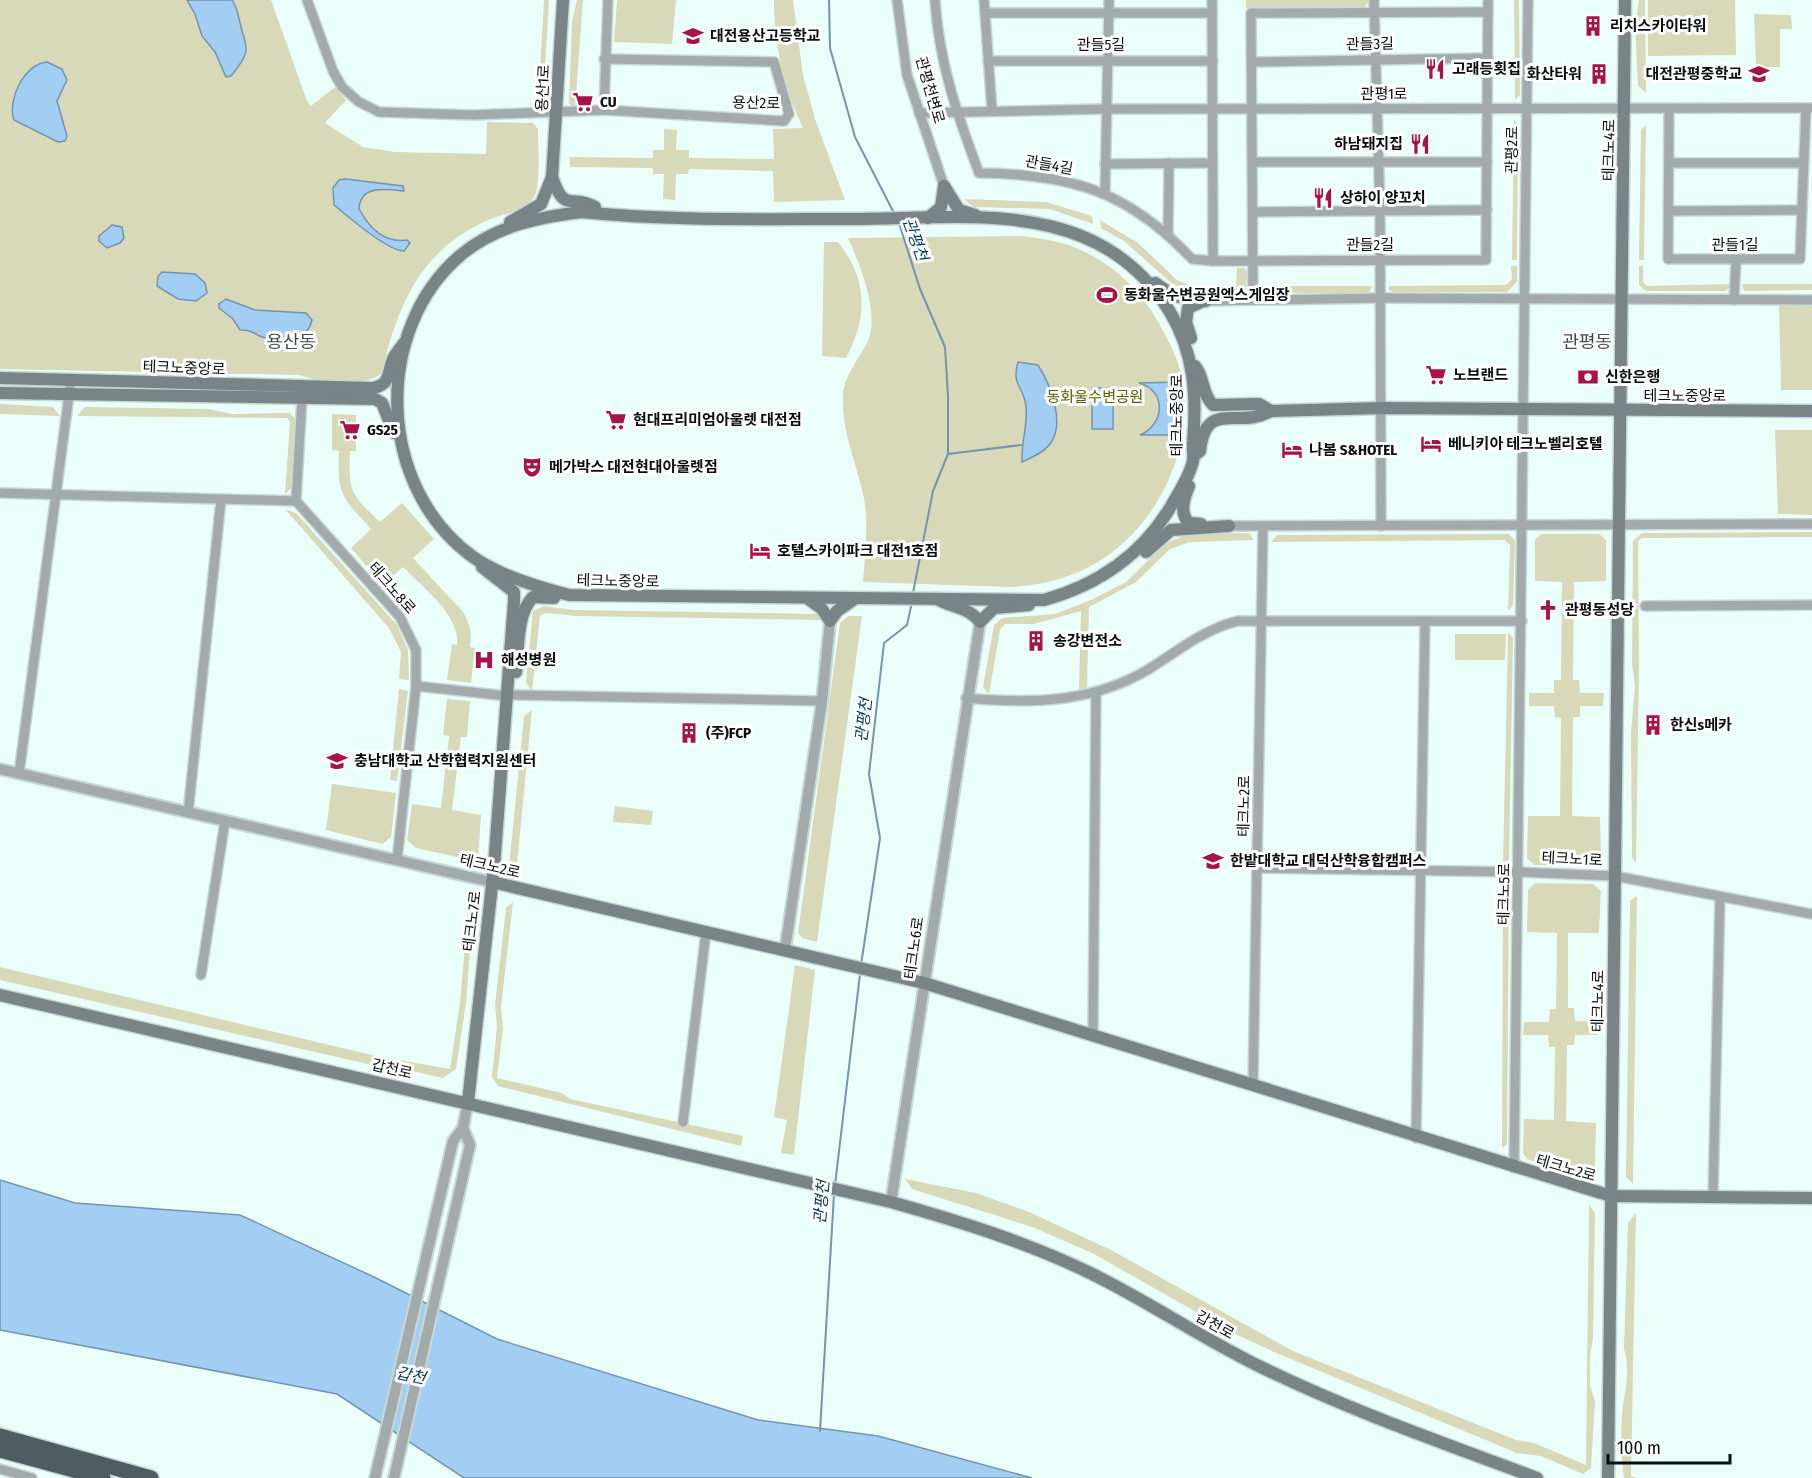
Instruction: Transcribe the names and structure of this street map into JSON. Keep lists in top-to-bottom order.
{
  "streets": {
    "main road": [
      "용산1로",
      "테크노4로",
      "테크노중앙로",
      "테크노2로",
      "테크노7로",
      "갑천로"
    ],
    "street": [
      "관들3길",
      "관들5길",
      "관평천변로",
      "관평1로",
      "용산2로",
      "관평2로",
      "관들4길",
      "관들2길",
      "관들1길",
      "테크노8로",
      "테크노1로",
      "테크노5로",
      "테크노6로"
    ]
  },
  "crossings": [
    ["관들3길", "관평1로"],
    ["용산1로", "용산2로"],
    ["용산1로", "테크노중앙로"],
    ["관평천변로", "관평1로"],
    ["관평1로", "관평2로"],
    ["관평1로", "테크노4로"],
    ["관평1로", "관들4길"],
    ["관평1로", "관들2길"],
    ["관평1로", "관들1길"],
    ["관평2로", "테크노중앙로"],
    ["관평2로", "테크노5로"],
    ["테크노4로", "테크노중앙로"],
    ["테크노4로", "테크노2로"],
    ["테크노4로", "테크노1로"],
    ["관들4길", "관들2길"],
    ["테크노중앙로", "테크노7로"],
    ["테크노8로", "테크노2로"],
    ["테크노2로", "테크노1로"],
    ["테크노2로", "테크노5로"],
    ["테크노2로", "테크노7로"],
    ["테크노2로", "테크노6로"],
    ["테크노1로", "테크노5로"],
    ["테크노7로", "갑천로"],
    ["테크노6로", "갑천로"]
  ],
  "districts": ["용산동", "관평동"],
  "water": ["관평천", "갑천"],
  "parks": ["동화울수변공원"],
  "places": {
    "building": [
      "리치스카이타워",
      "화산타워",
      "송강변전소",
      "한신s메카",
      "(주)FCP"
    ],
    "school or university": [
      "대전용산고등학교",
      "대전관평중학교",
      "충남대학교 산학협력지원센터",
      "한밭대학교 대덕산학융합캠퍼스"
    ],
    "restaurant": ["고래등횟집", "하남돼지집", "상하이 양꼬치"],
    "supermarket": [
      "CU",
      "노브랜드",
      "현대프리미엄아울렛 대전점",
      "GS25"
    ],
    "sports": ["동화울수변공원엑스게임장"],
    "bank": ["신한은행"],
    "hotel": ["베니키아 테크노벨리호텔", "나봄 S&HOTEL", "호텔스카이파크 대전1호점"],
    "theatre": ["메가박스 대전현대아울렛점"],
    "church": ["관평동성당"],
    "hospital": ["해성병원"]
  },
  "scale_bar": "100 m"
}
